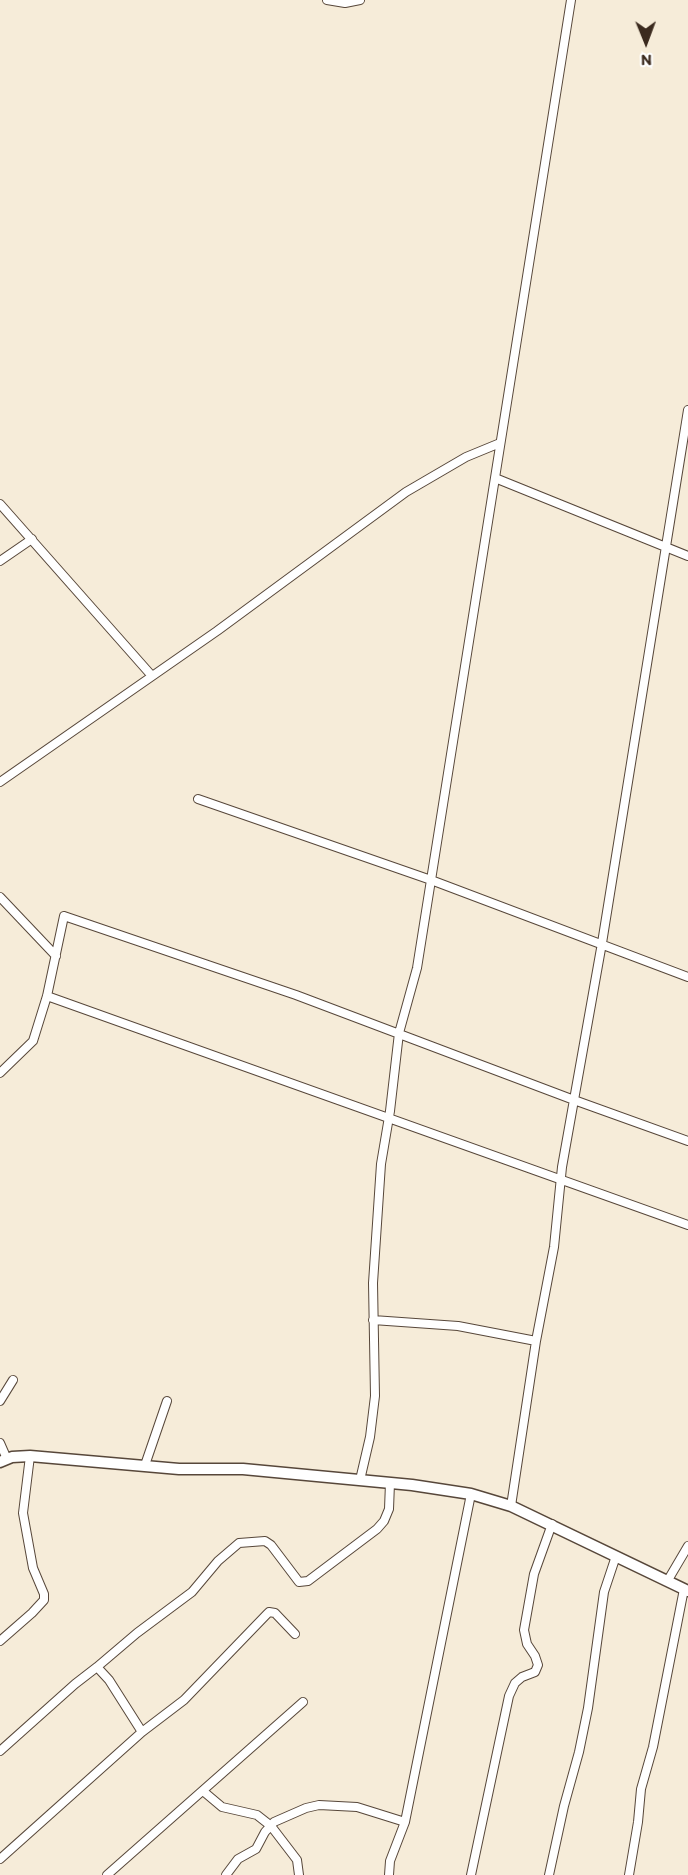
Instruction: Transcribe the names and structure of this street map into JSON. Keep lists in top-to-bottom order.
{
  "north": "bottom"
}
